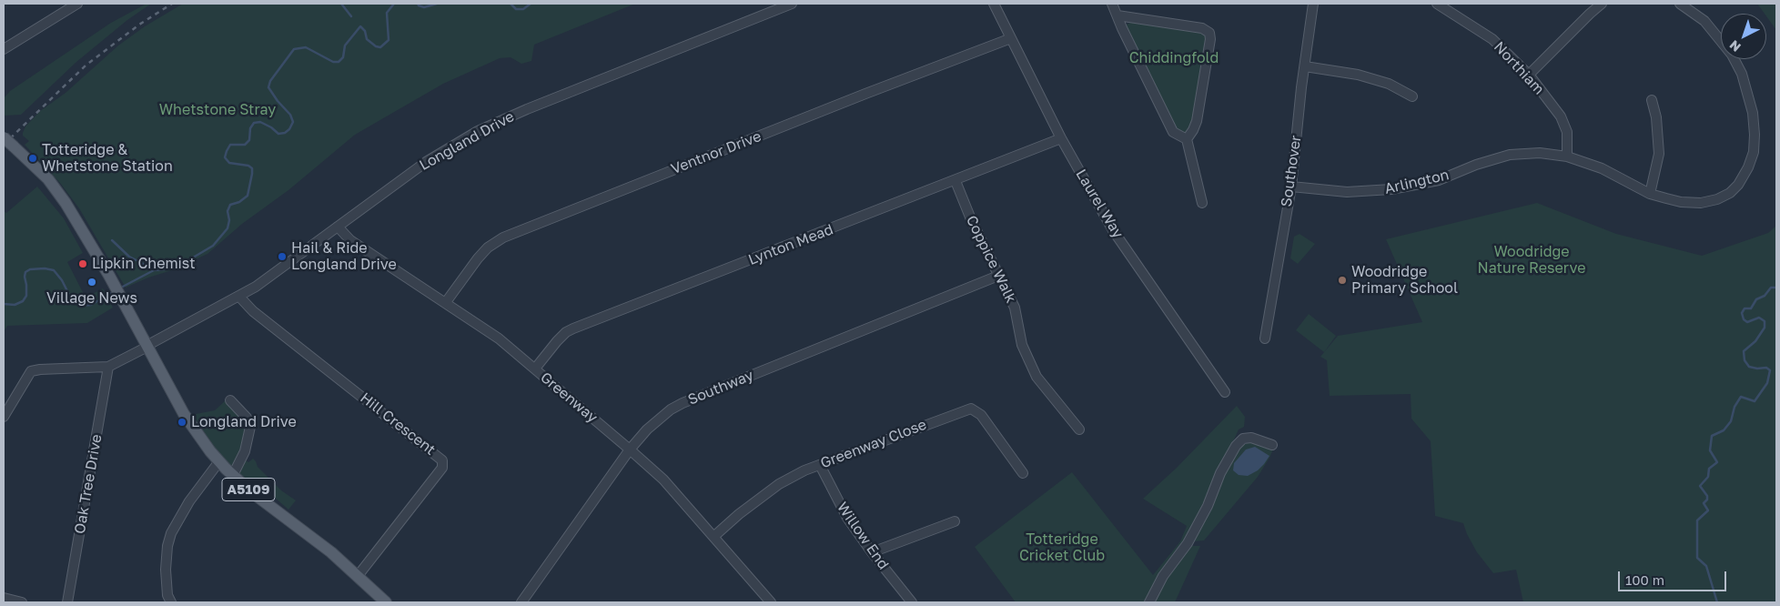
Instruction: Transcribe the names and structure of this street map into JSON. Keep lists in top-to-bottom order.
{
  "streets": {
    "main road": ["A5109"],
    "street": [
      "Northiam",
      "Longland Drive",
      "Ventnor Drive",
      "Southover",
      "Arlington",
      "Laurel Way",
      "Lynton Mead",
      "Coppice Walk",
      "Southway",
      "Greenway",
      "Hill Crescent",
      "Greenway Close",
      "Oak Tree Drive",
      "Willow End"
    ]
  },
  "crossings": [
    ["Northiam", "Arlington"],
    ["Longland Drive", "Greenway"],
    ["Longland Drive", "Hill Crescent"],
    ["Longland Drive", "Oak Tree Drive"],
    ["Longland Drive", "A5109"],
    ["Ventnor Drive", "Laurel Way"],
    ["Ventnor Drive", "Greenway"],
    ["Southover", "Arlington"],
    ["Laurel Way", "Lynton Mead"],
    ["Lynton Mead", "Coppice Walk"],
    ["Lynton Mead", "Greenway"],
    ["Coppice Walk", "Southway"],
    ["Southway", "Greenway"],
    ["Greenway", "Greenway Close"],
    ["Hill Crescent", "A5109"],
    ["Greenway Close", "Willow End"]
  ],
  "parks": [
    "Chiddingfold",
    "Whetstone Stray",
    "Woodridge Nature Reserve",
    "Totteridge Cricket Club"
  ],
  "places": [
    "Totteridge & Whetstone Station",
    "Hail & Ride Longland Drive",
    "Lipkin Chemist",
    "Woodridge Primary School",
    "Village News",
    "Longland Drive"
  ],
  "scale_bar": "100 m",
  "north": "bottom left"
}
